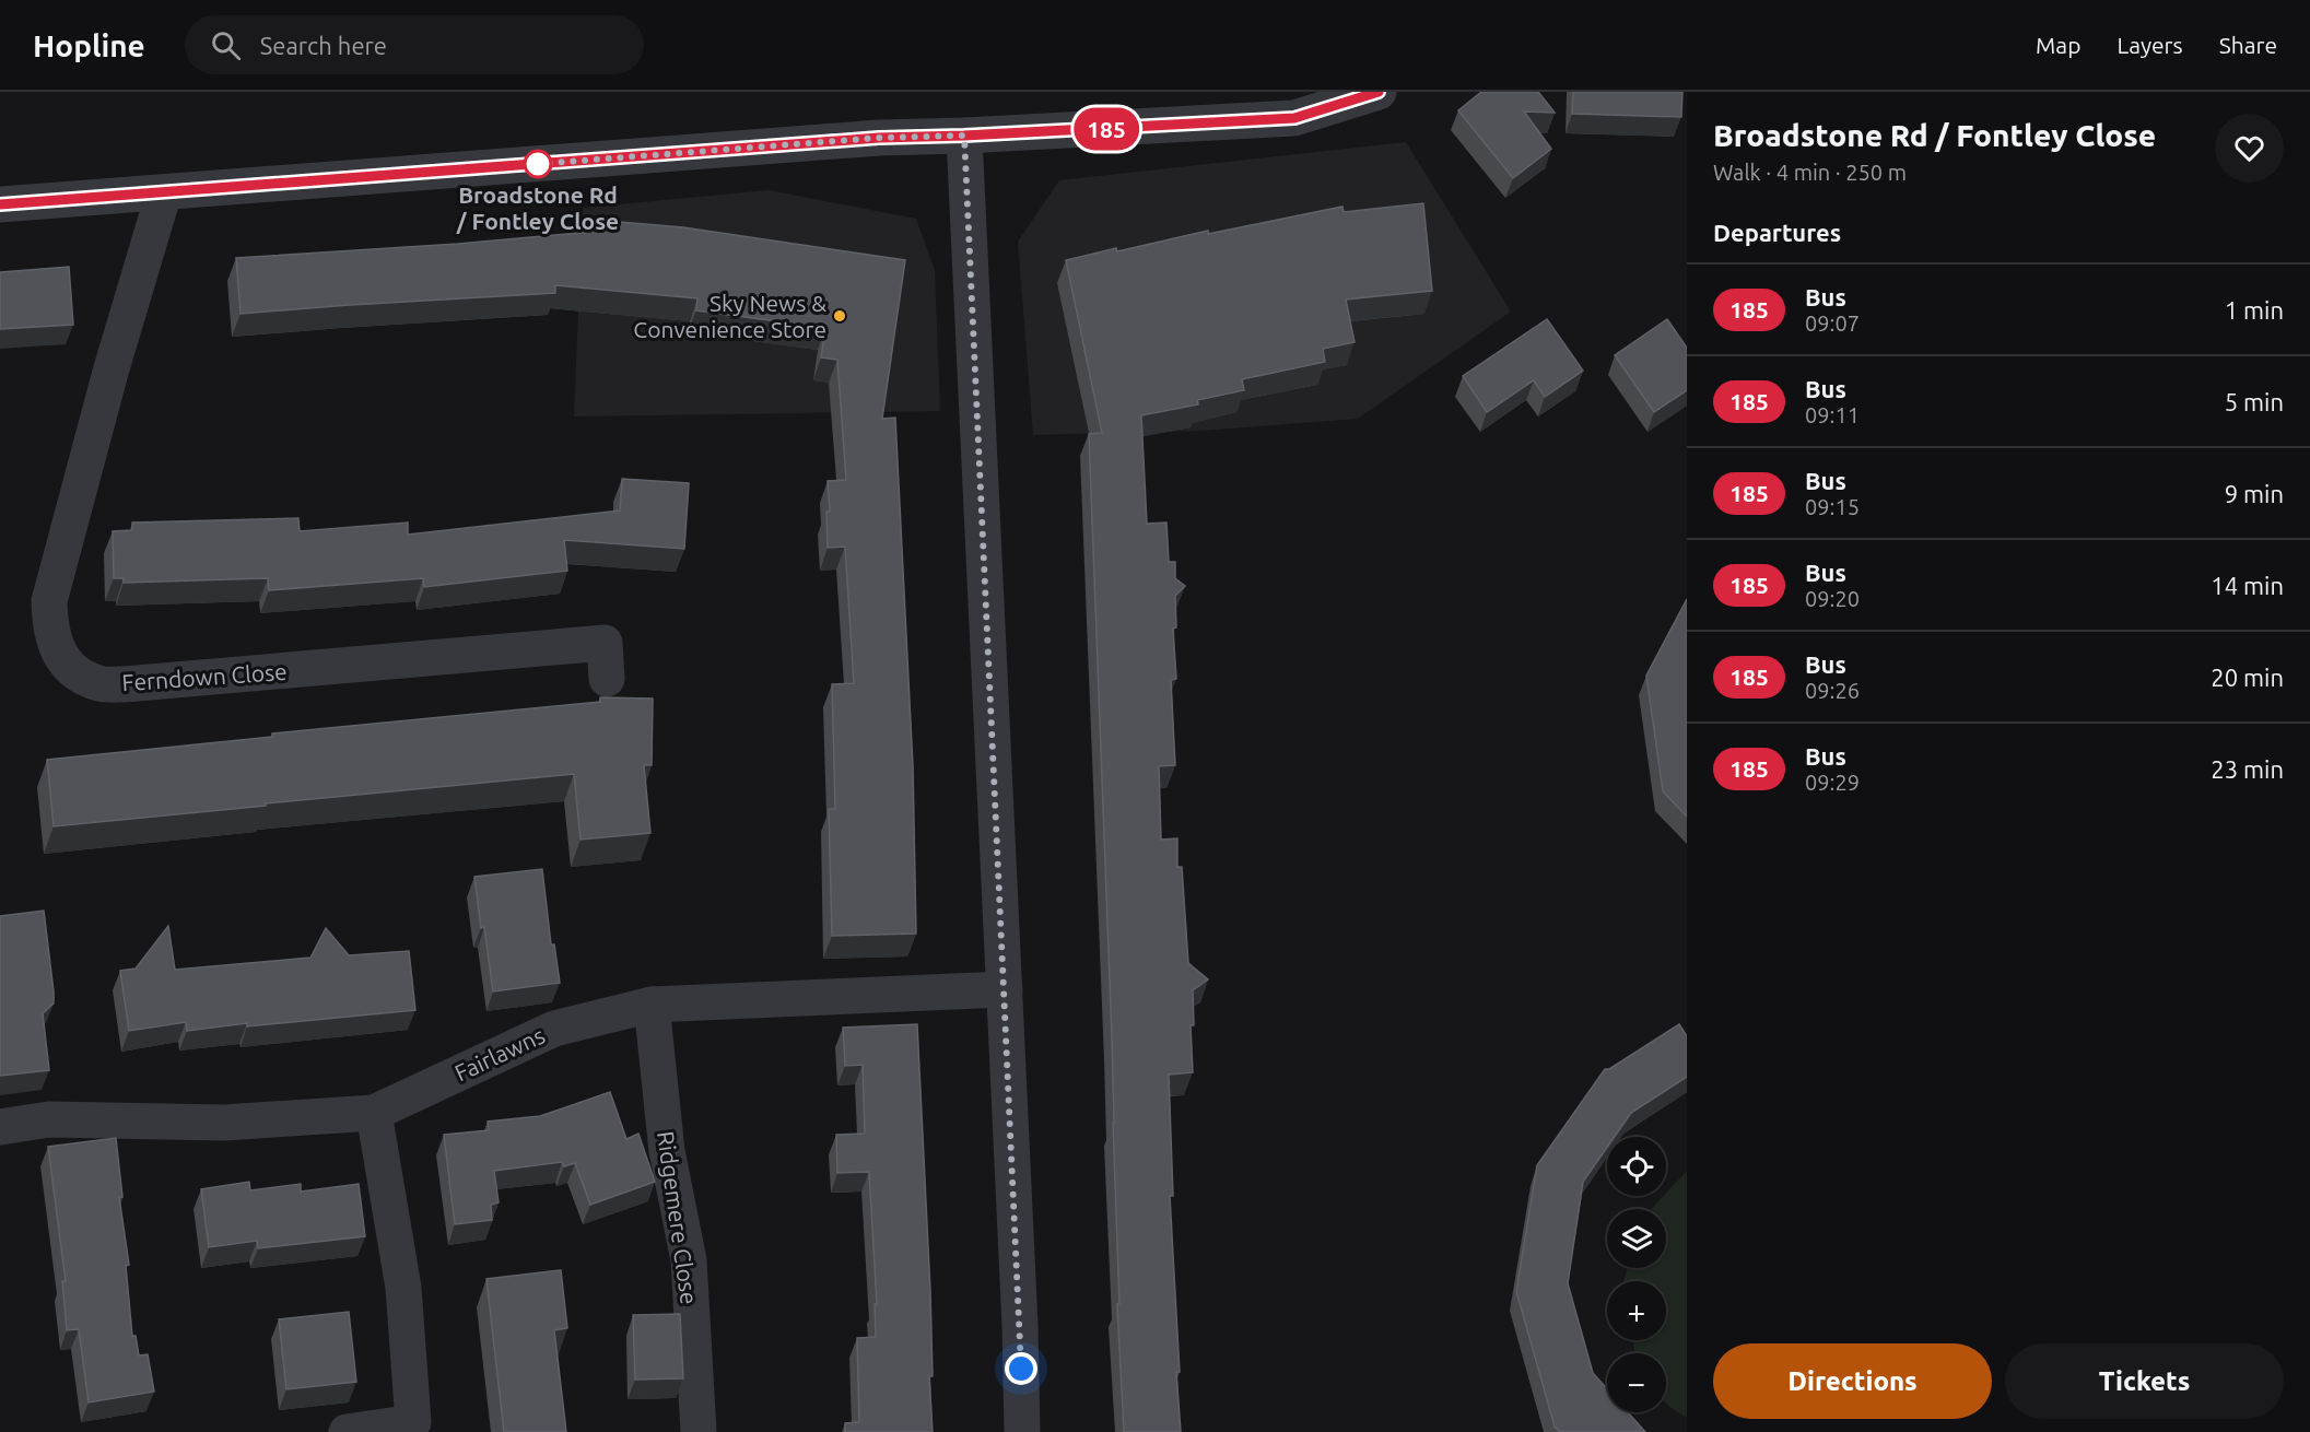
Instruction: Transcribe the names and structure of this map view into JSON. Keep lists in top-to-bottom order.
{
  "streets": {
    "street": ["Ferndown Close", "Fairlawns", "Ridgemere Close"]
  },
  "crossings": [
    ["Fairlawns", "Ridgemere Close"]
  ],
  "places": ["Broadstone Rd / Fontley Close", "Sky News & Convenience Store"],
  "lines": ["bus line 185"],
  "page": {
    "header": "Hopline",
    "search": "Search here",
    "nav": ["Map", "Layers", "Share"],
    "on_map": "185",
    "heading": [
      ["Broadstone Rd / Fontley Close", "Walk · 4 min · 250 m"],
      "Departures"
    ],
    "list": [
      {
        "mark": "185",
        "name": "Bus",
        "note": "09:07",
        "value": "1 min"
      },
      {
        "mark": "185",
        "name": "Bus",
        "note": "09:11",
        "value": "5 min"
      },
      {
        "mark": "185",
        "name": "Bus",
        "note": "09:15",
        "value": "9 min"
      },
      {
        "mark": "185",
        "name": "Bus",
        "note": "09:20",
        "value": "14 min"
      },
      {
        "mark": "185",
        "name": "Bus",
        "note": "09:26",
        "value": "20 min"
      },
      {
        "mark": "185",
        "name": "Bus",
        "note": "09:29",
        "value": "23 min"
      }
    ],
    "map_buttons": ["+", "−"],
    "buttons": ["Directions", "Tickets"]
  }
}
